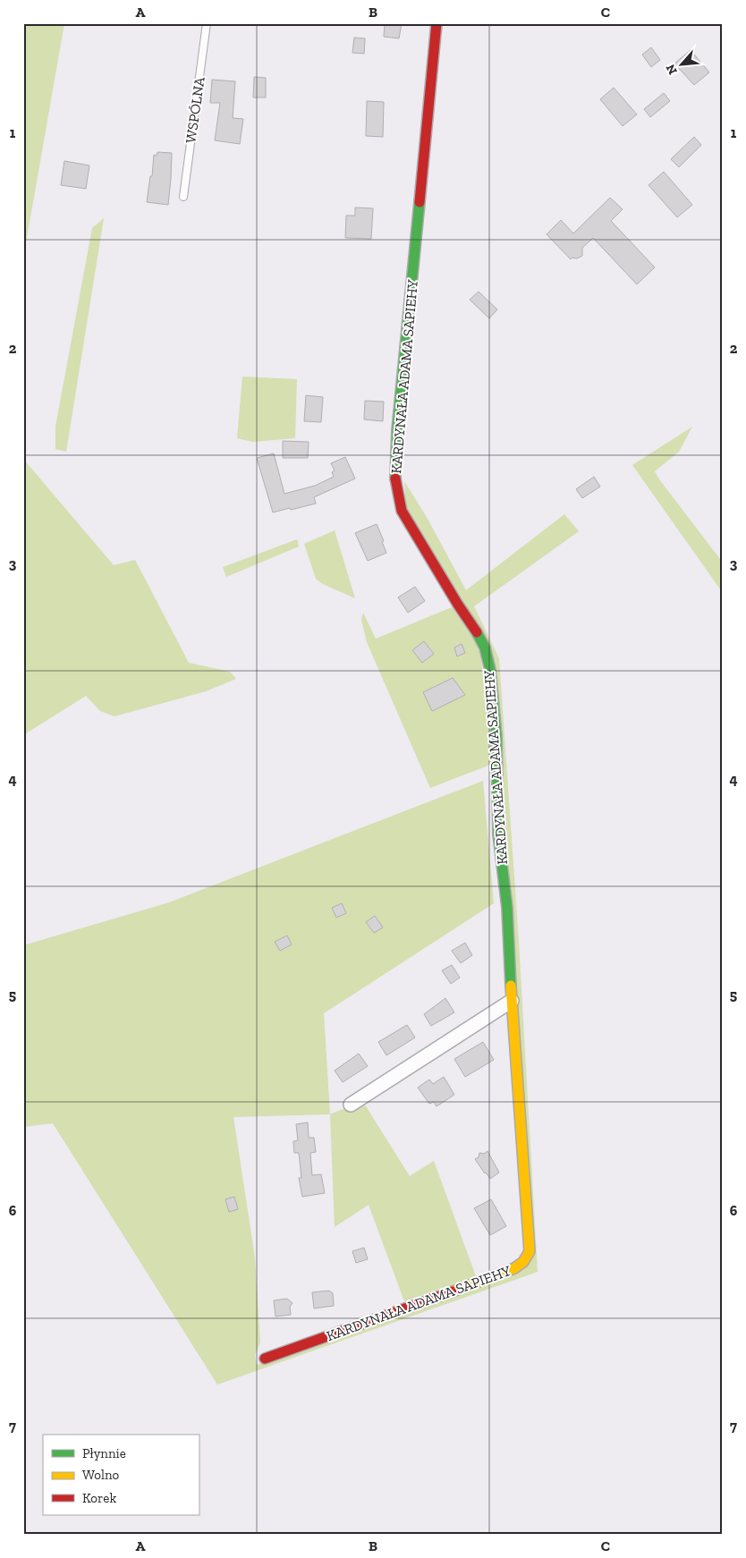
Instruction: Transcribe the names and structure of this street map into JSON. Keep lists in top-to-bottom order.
{
  "streets": {
    "street": ["KARDYNAŁA ADAMA SAPIEHY"],
    "lane": ["WSPÓLNA"]
  },
  "legend": ["Płynnie", "Wolno", "Korek"],
  "north": "bottom left",
  "grid": {
    "columns": ["A", "B", "C"],
    "rows": [
      "1",
      "2",
      "3",
      "4",
      "5",
      "6",
      "7"
    ]
  }
}
